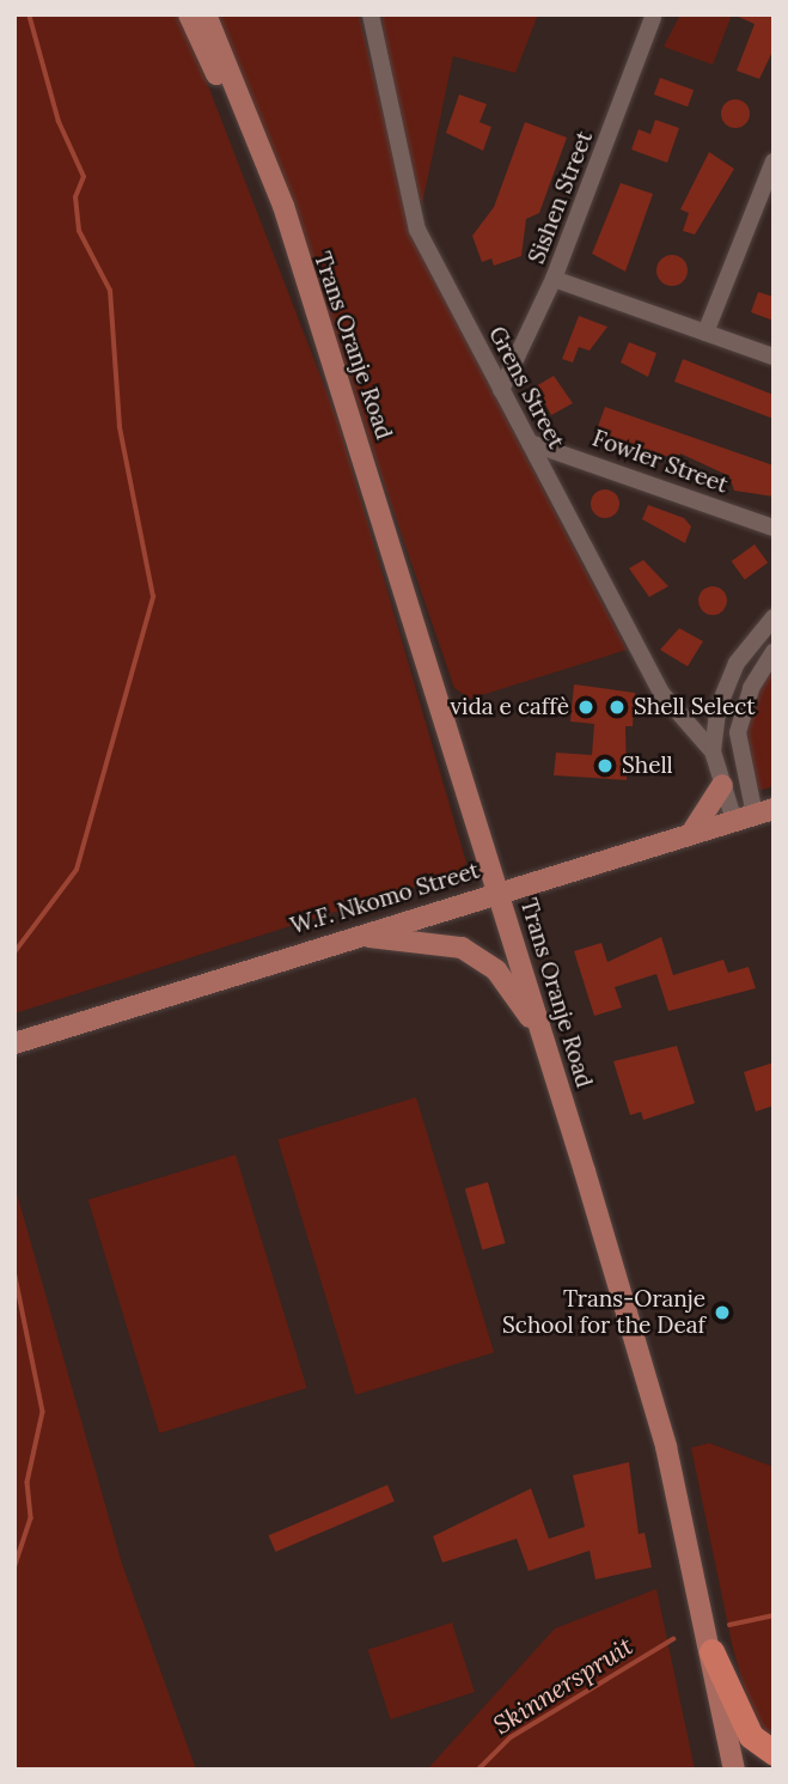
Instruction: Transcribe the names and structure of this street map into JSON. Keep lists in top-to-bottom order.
{
  "streets": {
    "main road": ["Trans Oranje Road", "W.F. Nkomo Street"],
    "street": ["Sishen Street", "Grens Street", "Fowler Street"]
  },
  "crossings": [
    ["Sishen Street", "Grens Street"],
    ["Trans Oranje Road", "W.F. Nkomo Street"],
    ["Grens Street", "Fowler Street"]
  ],
  "water": ["Skinnerspruit"],
  "places": [
    "vida e caffè",
    "Shell Select",
    "Shell",
    "Trans-Oranje School for the Deaf"
  ]
}
